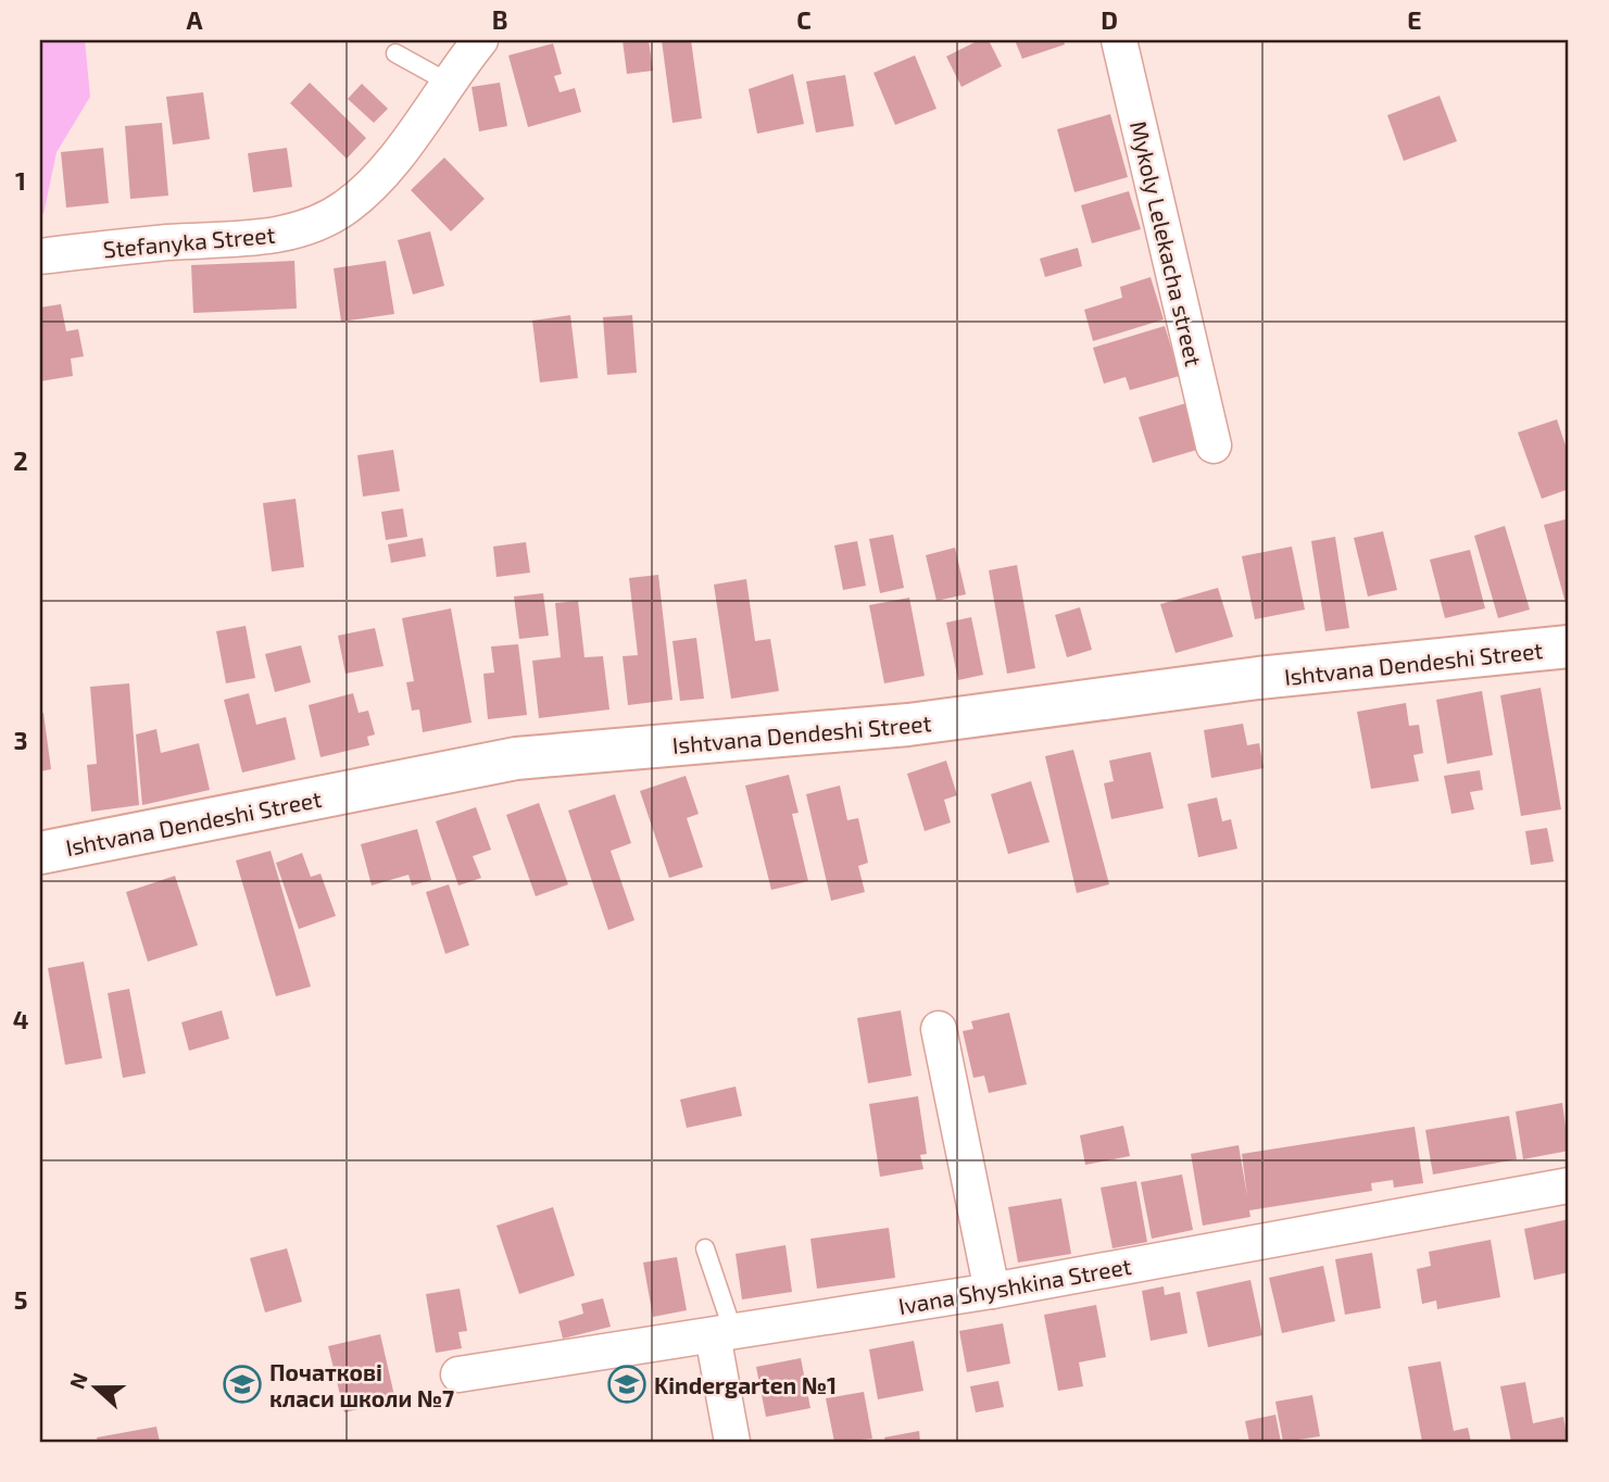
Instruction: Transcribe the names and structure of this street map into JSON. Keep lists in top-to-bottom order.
{
  "streets": {
    "street": [
      "Stefanyka Street",
      "Mykoly Lelekacha street",
      "Ishtvana Dendeshi Street",
      "Ivana Shyshkina Street"
    ]
  },
  "places": {
    "school or university": ["Початкові класи школи №7", "Kindergarten №1"]
  },
  "north": "left",
  "grid": {
    "columns": [
      "A",
      "B",
      "C",
      "D",
      "E"
    ],
    "rows": [
      "1",
      "2",
      "3",
      "4",
      "5"
    ]
  }
}
